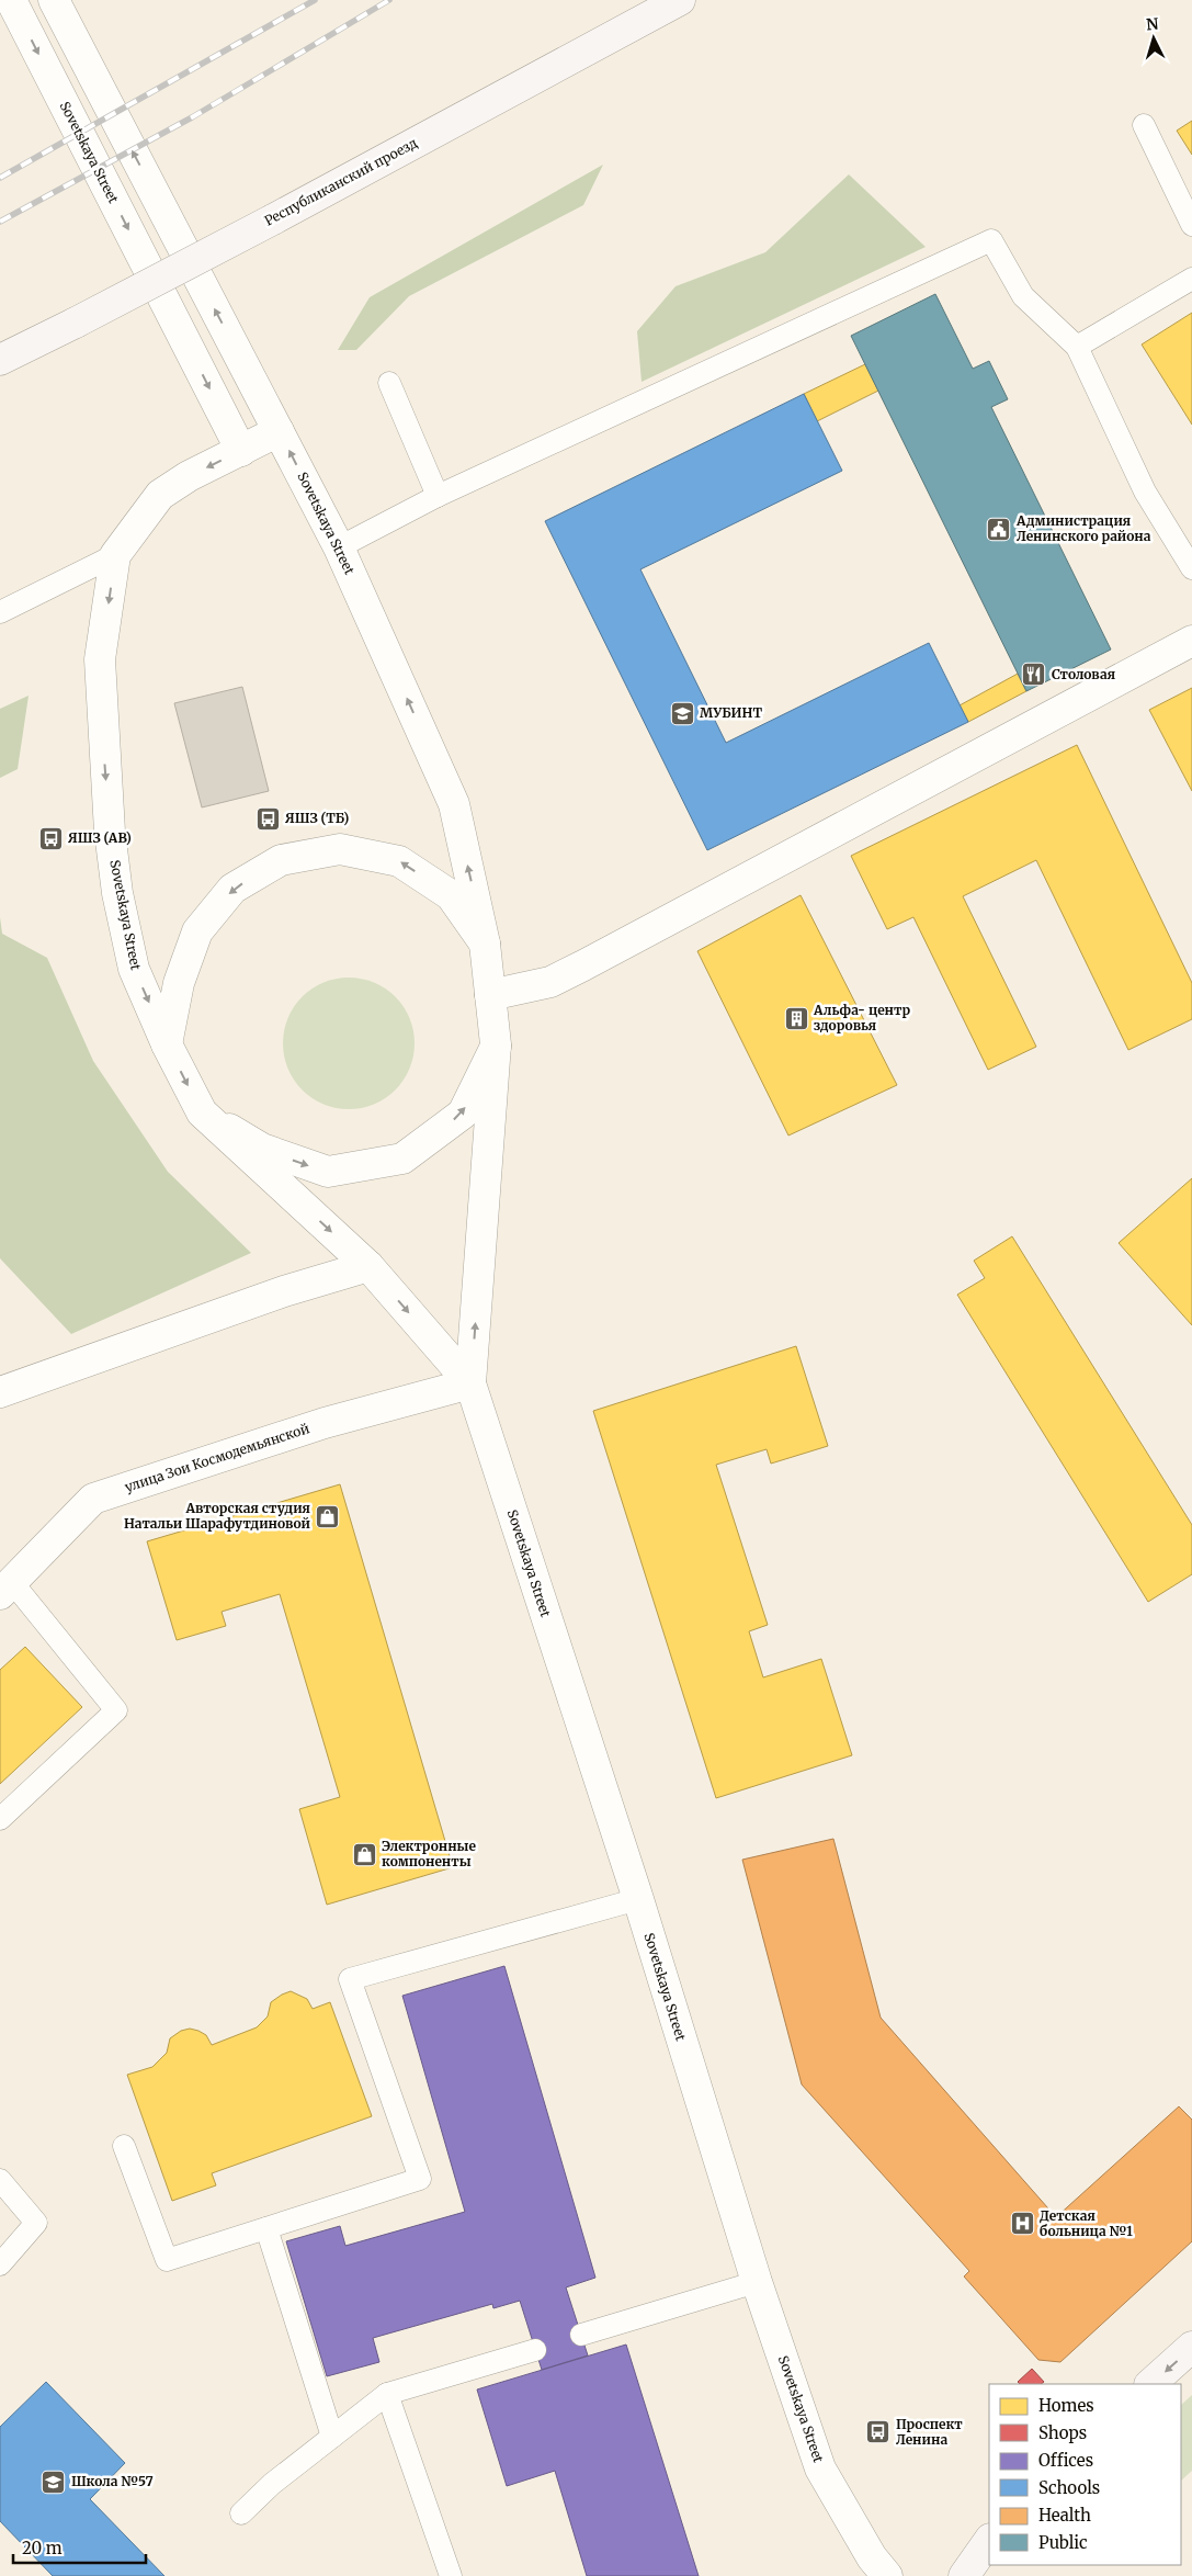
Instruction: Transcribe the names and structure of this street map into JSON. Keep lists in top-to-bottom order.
{
  "streets": {
    "main road": ["Республиканский проезд"],
    "street": ["Sovetskaya Street", "улица Зои Космодемьянской"]
  },
  "crossings": [
    ["Sovetskaya Street", "улица Зои Космодемьянской"]
  ],
  "places": {
    "public building": ["Администрация Ленинского района"],
    "restaurant": ["Столовая"],
    "school or university": ["МУБИНТ", "Школа №57"],
    "bus stop": ["ЯШЗ (ТБ)", "ЯШЗ (АВ)", "Проспект Ленина"],
    "building": ["Альфа- центр здоровья"],
    "shop": ["Авторская студия Натальи Шарафутдиновой", "Электронные компоненты"],
    "hospital": ["Детская больница №1"]
  },
  "legend": [
    "Homes",
    "Shops",
    "Offices",
    "Schools",
    "Health",
    "Public"
  ],
  "scale_bar": "20 m",
  "north": "top"
}
